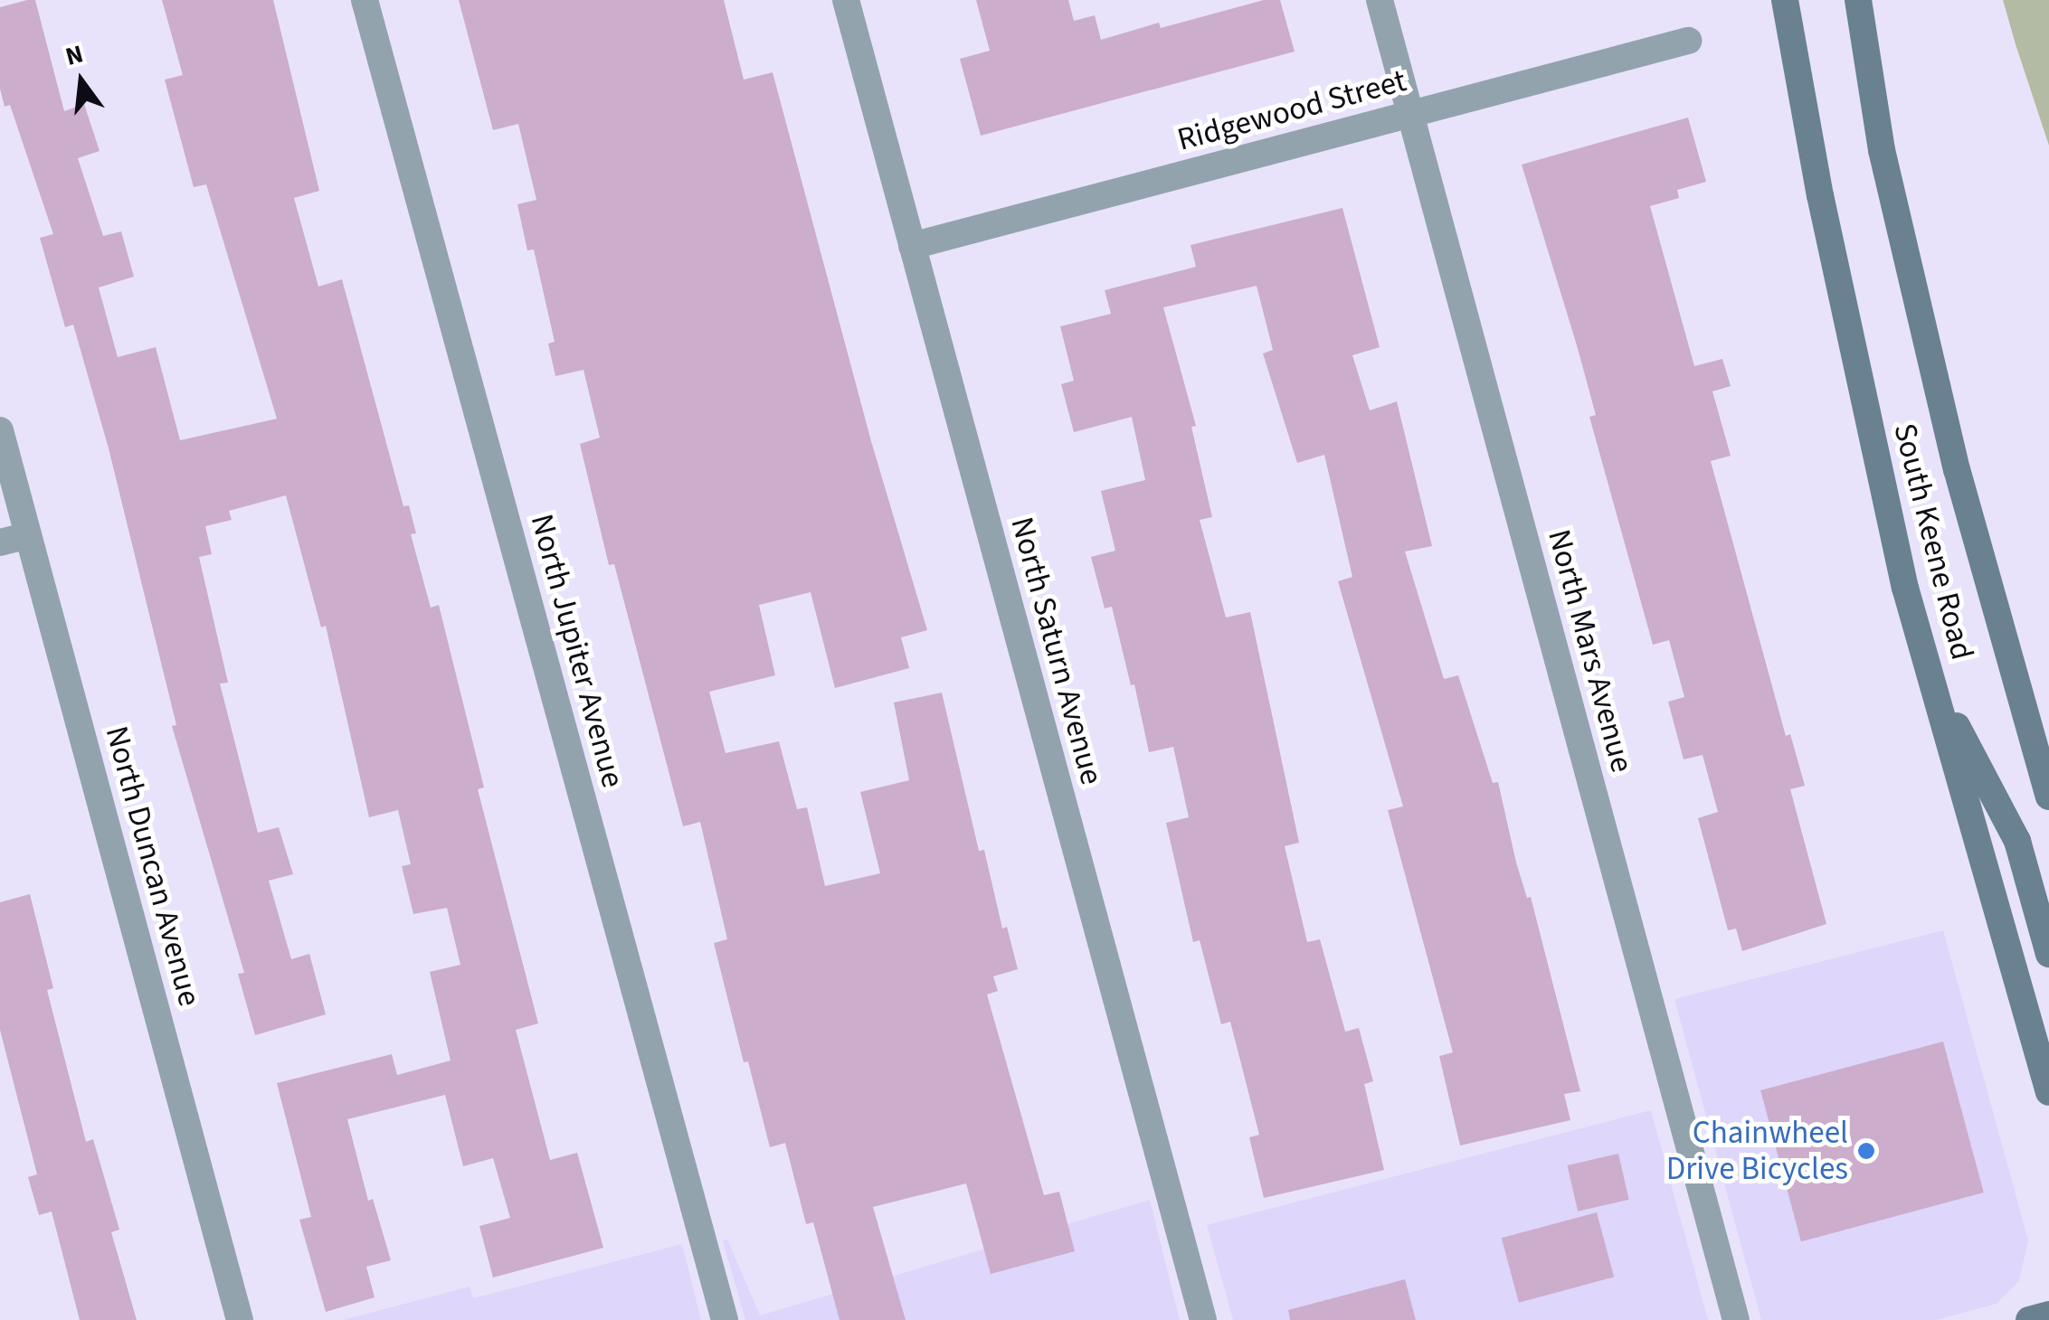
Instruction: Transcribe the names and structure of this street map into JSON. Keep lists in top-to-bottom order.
{
  "streets": {
    "main road": ["South Keene Road"],
    "street": [
      "Ridgewood Street",
      "North Jupiter Avenue",
      "North Saturn Avenue",
      "North Mars Avenue",
      "North Duncan Avenue"
    ]
  },
  "crossings": [
    ["Ridgewood Street", "North Saturn Avenue"],
    ["Ridgewood Street", "North Mars Avenue"]
  ],
  "places": ["Chainwheel Drive Bicycles"],
  "north": "top"
}
